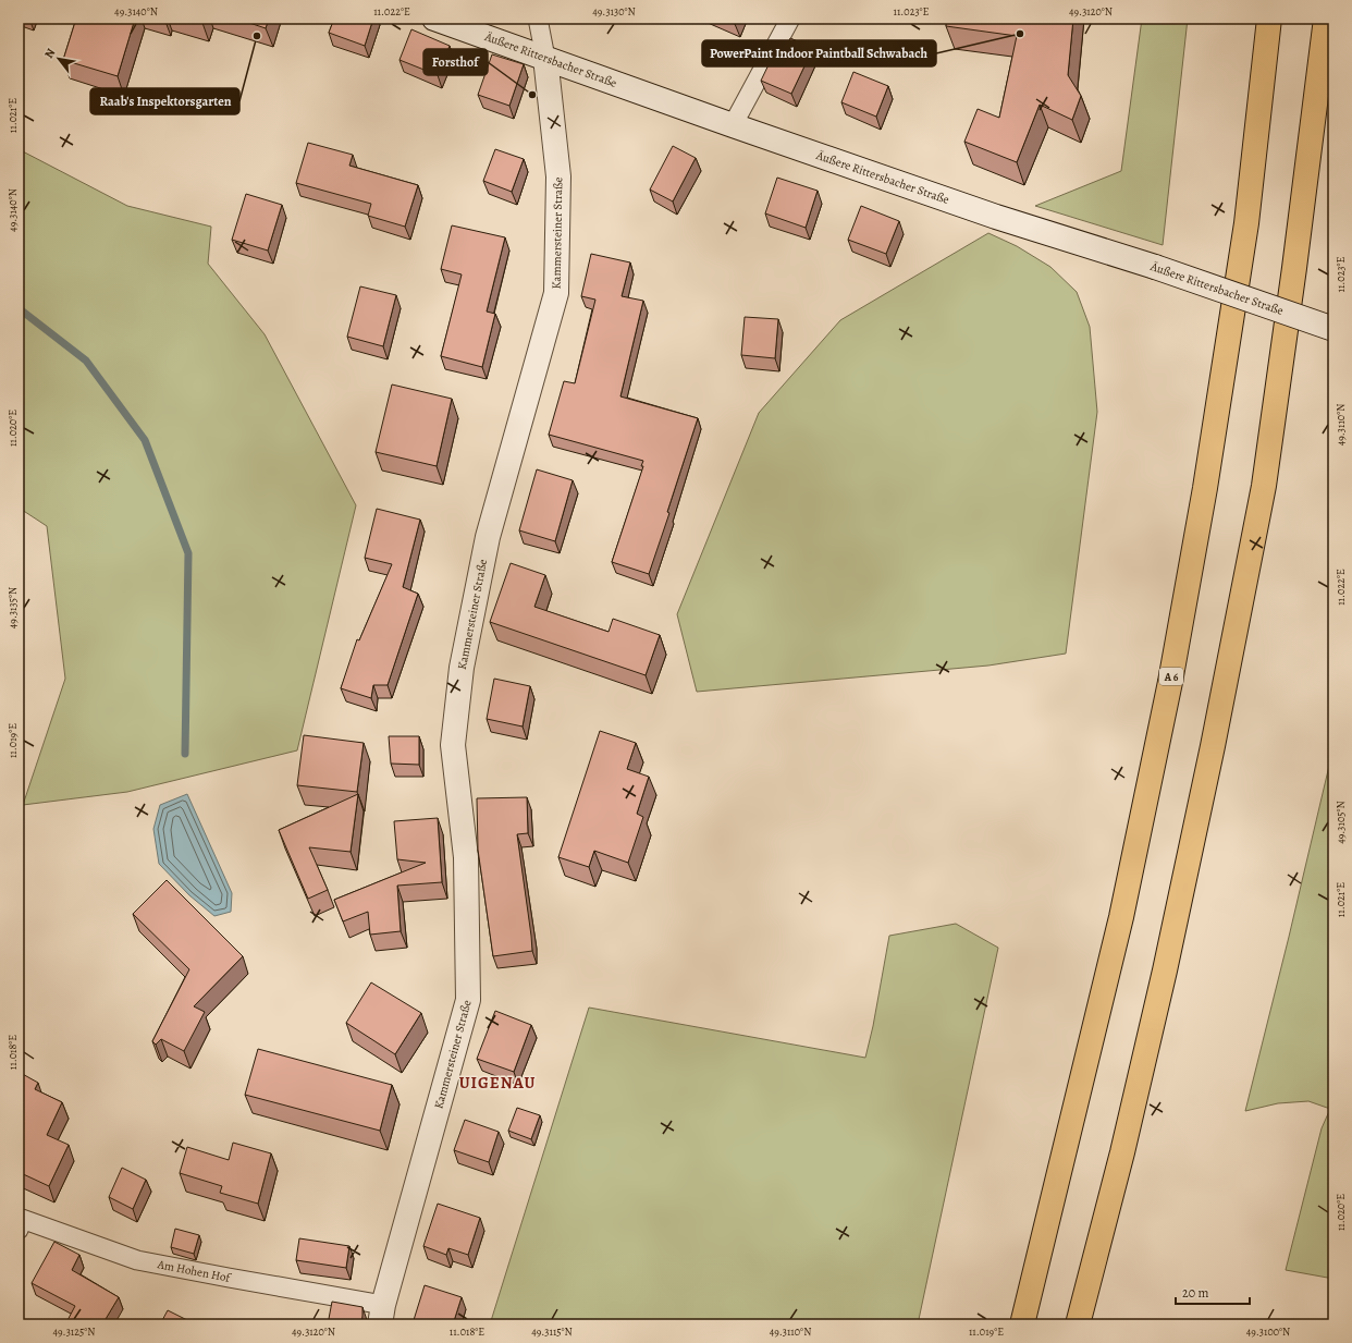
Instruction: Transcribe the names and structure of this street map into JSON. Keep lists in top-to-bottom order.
{
  "streets": {
    "highway": ["A 6"],
    "street": ["Äußere Rittersbacher Straße", "Kammersteiner Straße", "Am Hohen Hof"]
  },
  "crossings": [
    ["Äußere Rittersbacher Straße", "Kammersteiner Straße"],
    ["Kammersteiner Straße", "Am Hohen Hof"]
  ],
  "districts": ["UIGENAU"],
  "places": ["PowerPaint Indoor Paintball Schwabach", "Raab's Inspektorsgarten", "Forsthof"],
  "scale_bar": "20 m",
  "north": "top left",
  "coordinates": [
    "49.3140°N",
    "11.022°E",
    "49.3130°N",
    "11.023°E",
    "49.3120°N",
    "11.021°E",
    "49.3110°N",
    "11.020°E",
    "49.3135°N",
    "11.019°E",
    "49.3105°N",
    "11.018°E",
    "49.3125°N",
    "49.3115°N",
    "49.3100°N"
  ]
}
